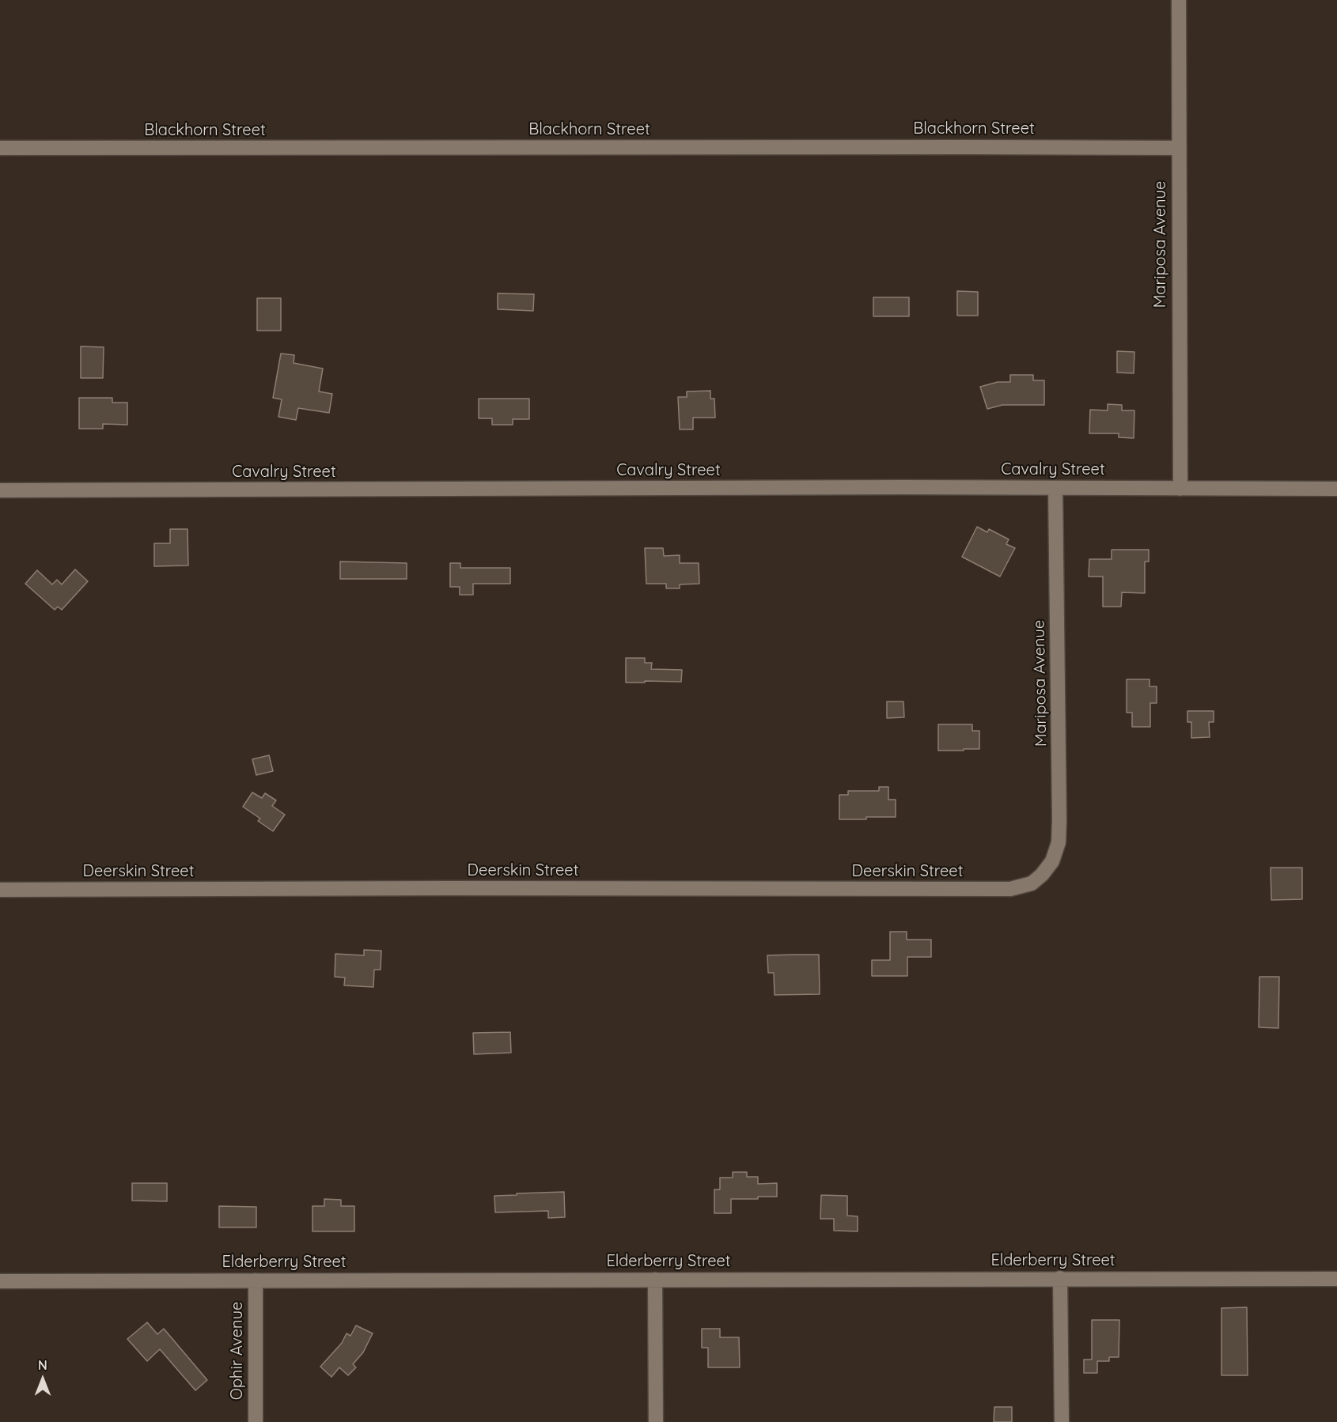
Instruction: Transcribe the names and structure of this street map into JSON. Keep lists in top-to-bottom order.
{
  "streets": {
    "street": [
      "Blackhorn Street",
      "Mariposa Avenue",
      "Cavalry Street",
      "Deerskin Street",
      "Elderberry Street",
      "Ophir Avenue"
    ]
  },
  "crossings": [
    ["Blackhorn Street", "Mariposa Avenue"],
    ["Mariposa Avenue", "Cavalry Street"],
    ["Mariposa Avenue", "Deerskin Street"],
    ["Elderberry Street", "Ophir Avenue"]
  ],
  "north": "top"
}
